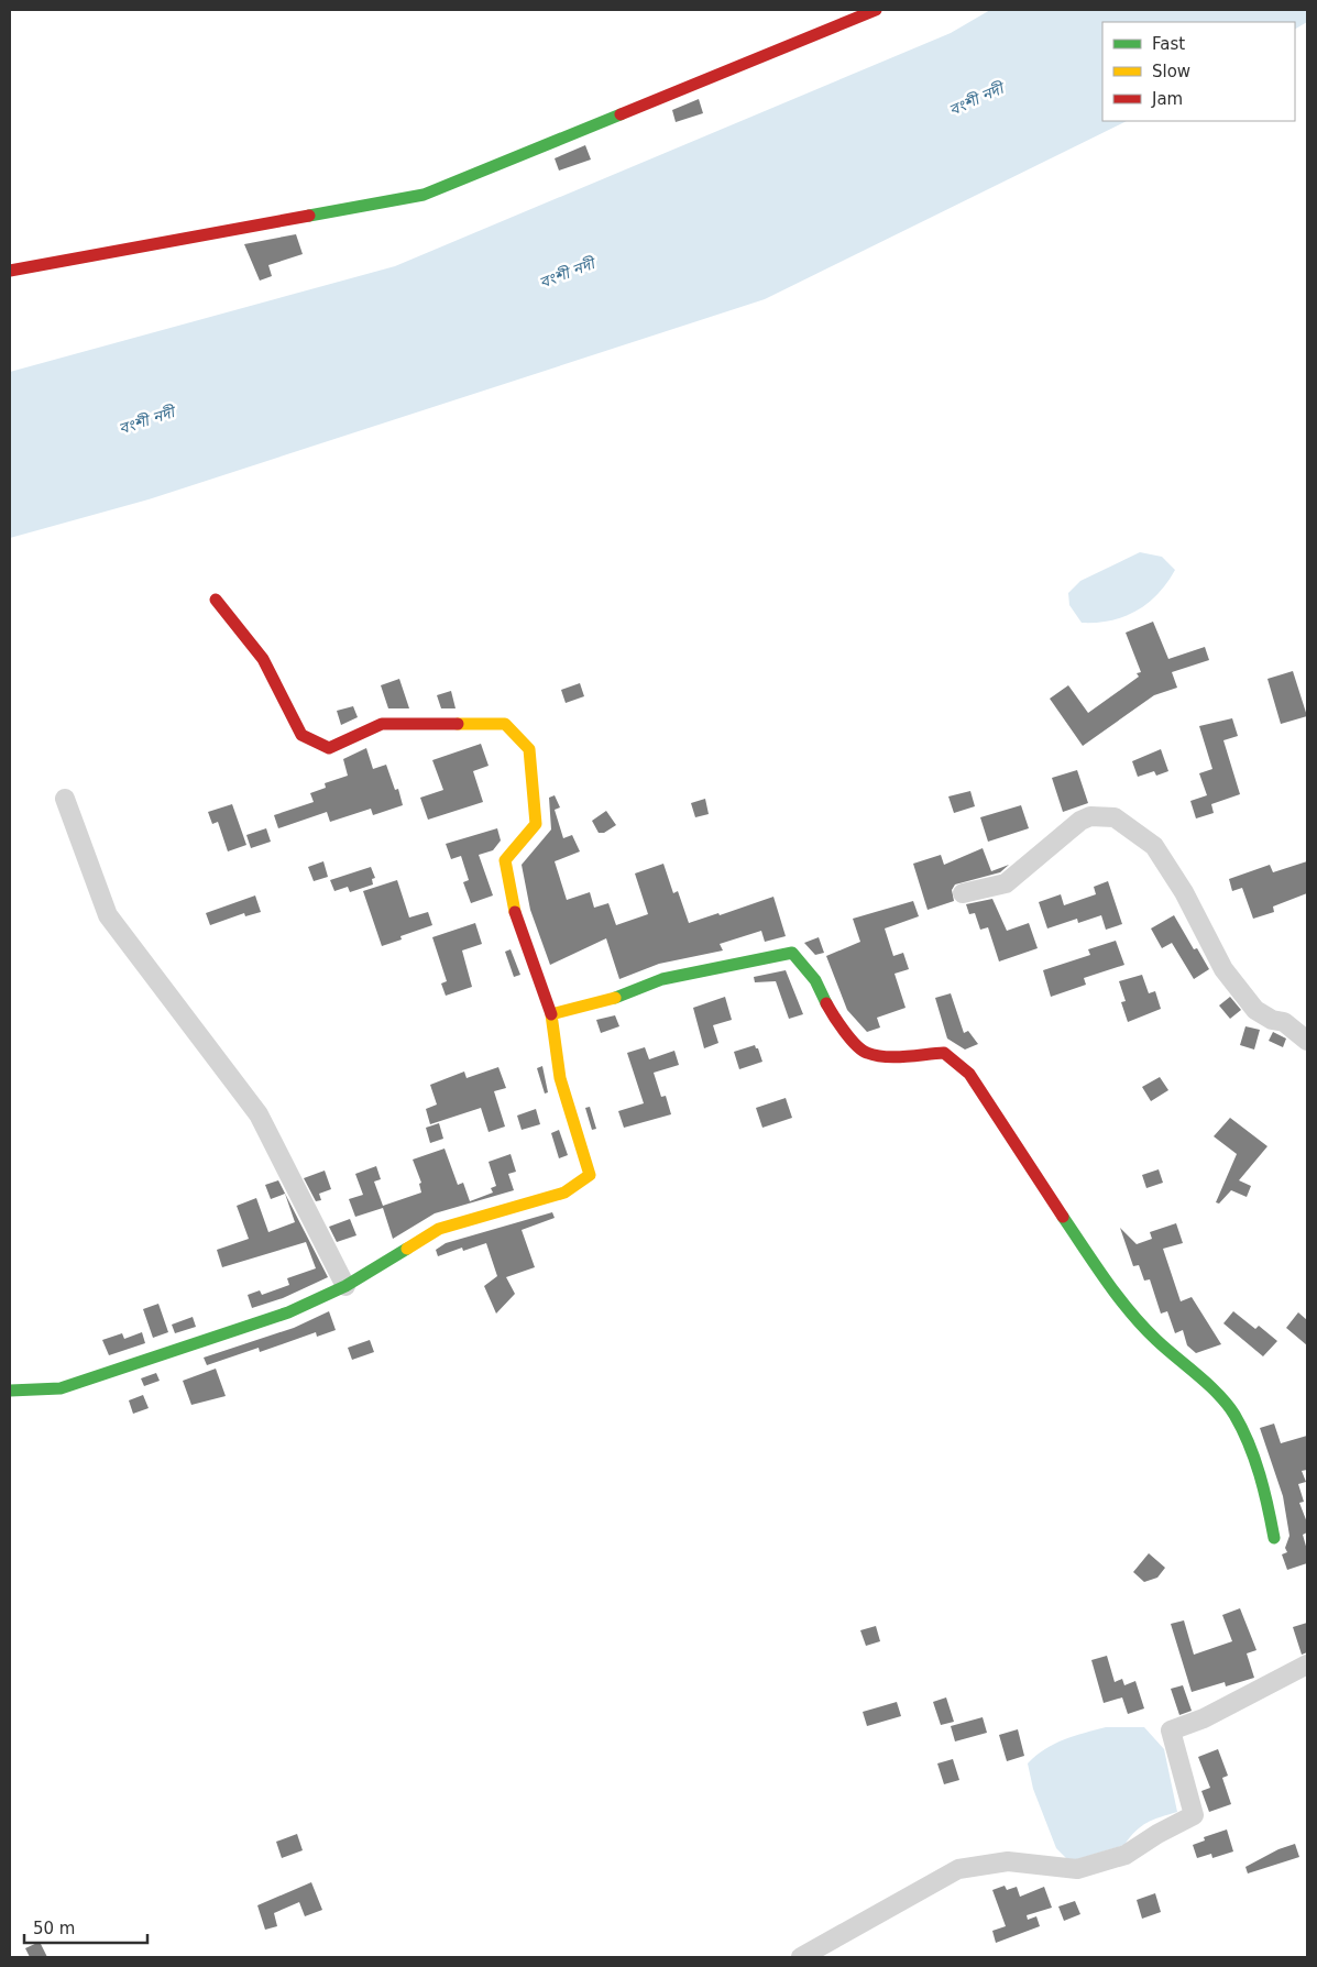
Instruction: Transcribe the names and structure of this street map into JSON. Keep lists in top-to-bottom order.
{
  "water": ["বংশী নদী"],
  "legend": ["Fast", "Slow", "Jam"],
  "scale_bar": "50 m"
}
